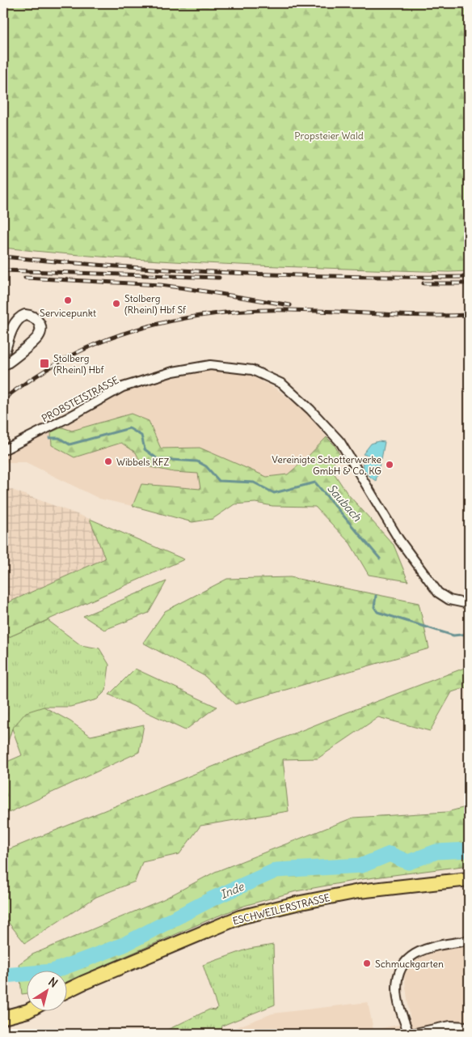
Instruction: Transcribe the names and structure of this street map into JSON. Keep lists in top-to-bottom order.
{
  "streets": {
    "main road": ["ESCHWEILERSTRASSE"],
    "street": ["PROBSTEISTRASSE"]
  },
  "water": ["Saubach", "Inde"],
  "parks": ["Propsteier Wald"],
  "places": {
    "other": [
      "Servicepunkt",
      "Stolberg (Rheinl) Hbf Sf",
      "Wibbels KFZ",
      "Vereinigte Schotterwerke GmbH & Co. KG",
      "Schmuckgarten"
    ],
    "transit": ["Stolberg (Rheinl) Hbf"]
  },
  "north": "top right"
}
